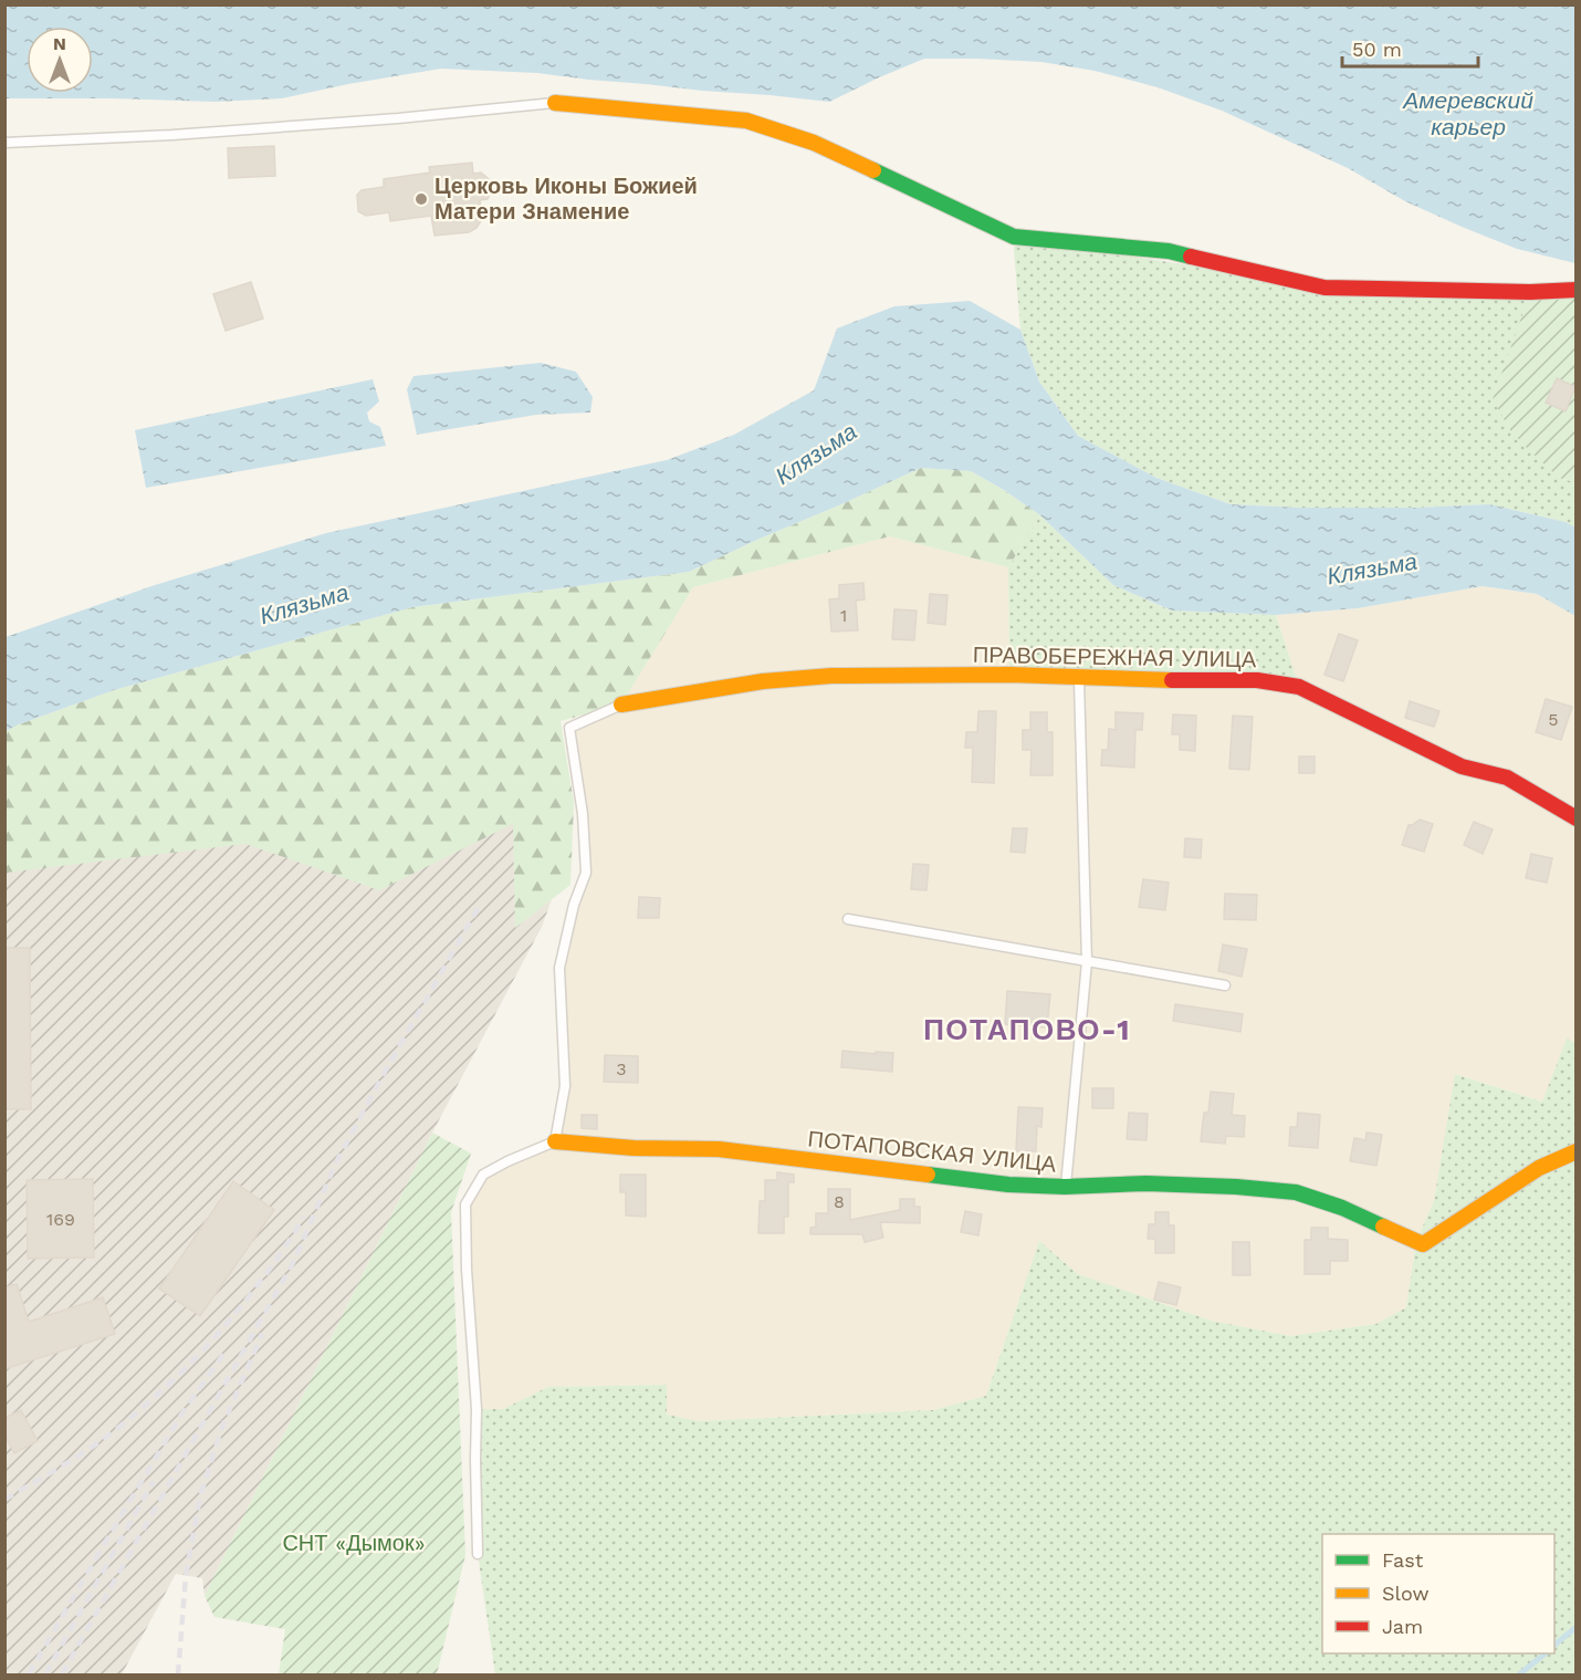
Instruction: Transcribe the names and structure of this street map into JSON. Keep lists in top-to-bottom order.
{
  "streets": {
    "street": ["ПРАВОБЕРЕЖНАЯ УЛИЦА", "ПОТАПОВСКАЯ УЛИЦА"]
  },
  "districts": ["ПОТАПОВО-1"],
  "water": ["Амеревский карьер", "Клязьма"],
  "parks": ["СНТ «Дымок»"],
  "places": ["Церковь Иконы Божией Матери Знамение"],
  "house_numbers": [
    "1",
    "5",
    "3",
    "8",
    "169"
  ],
  "legend": ["Fast", "Slow", "Jam"],
  "scale_bar": "50 m",
  "north": "top"
}
